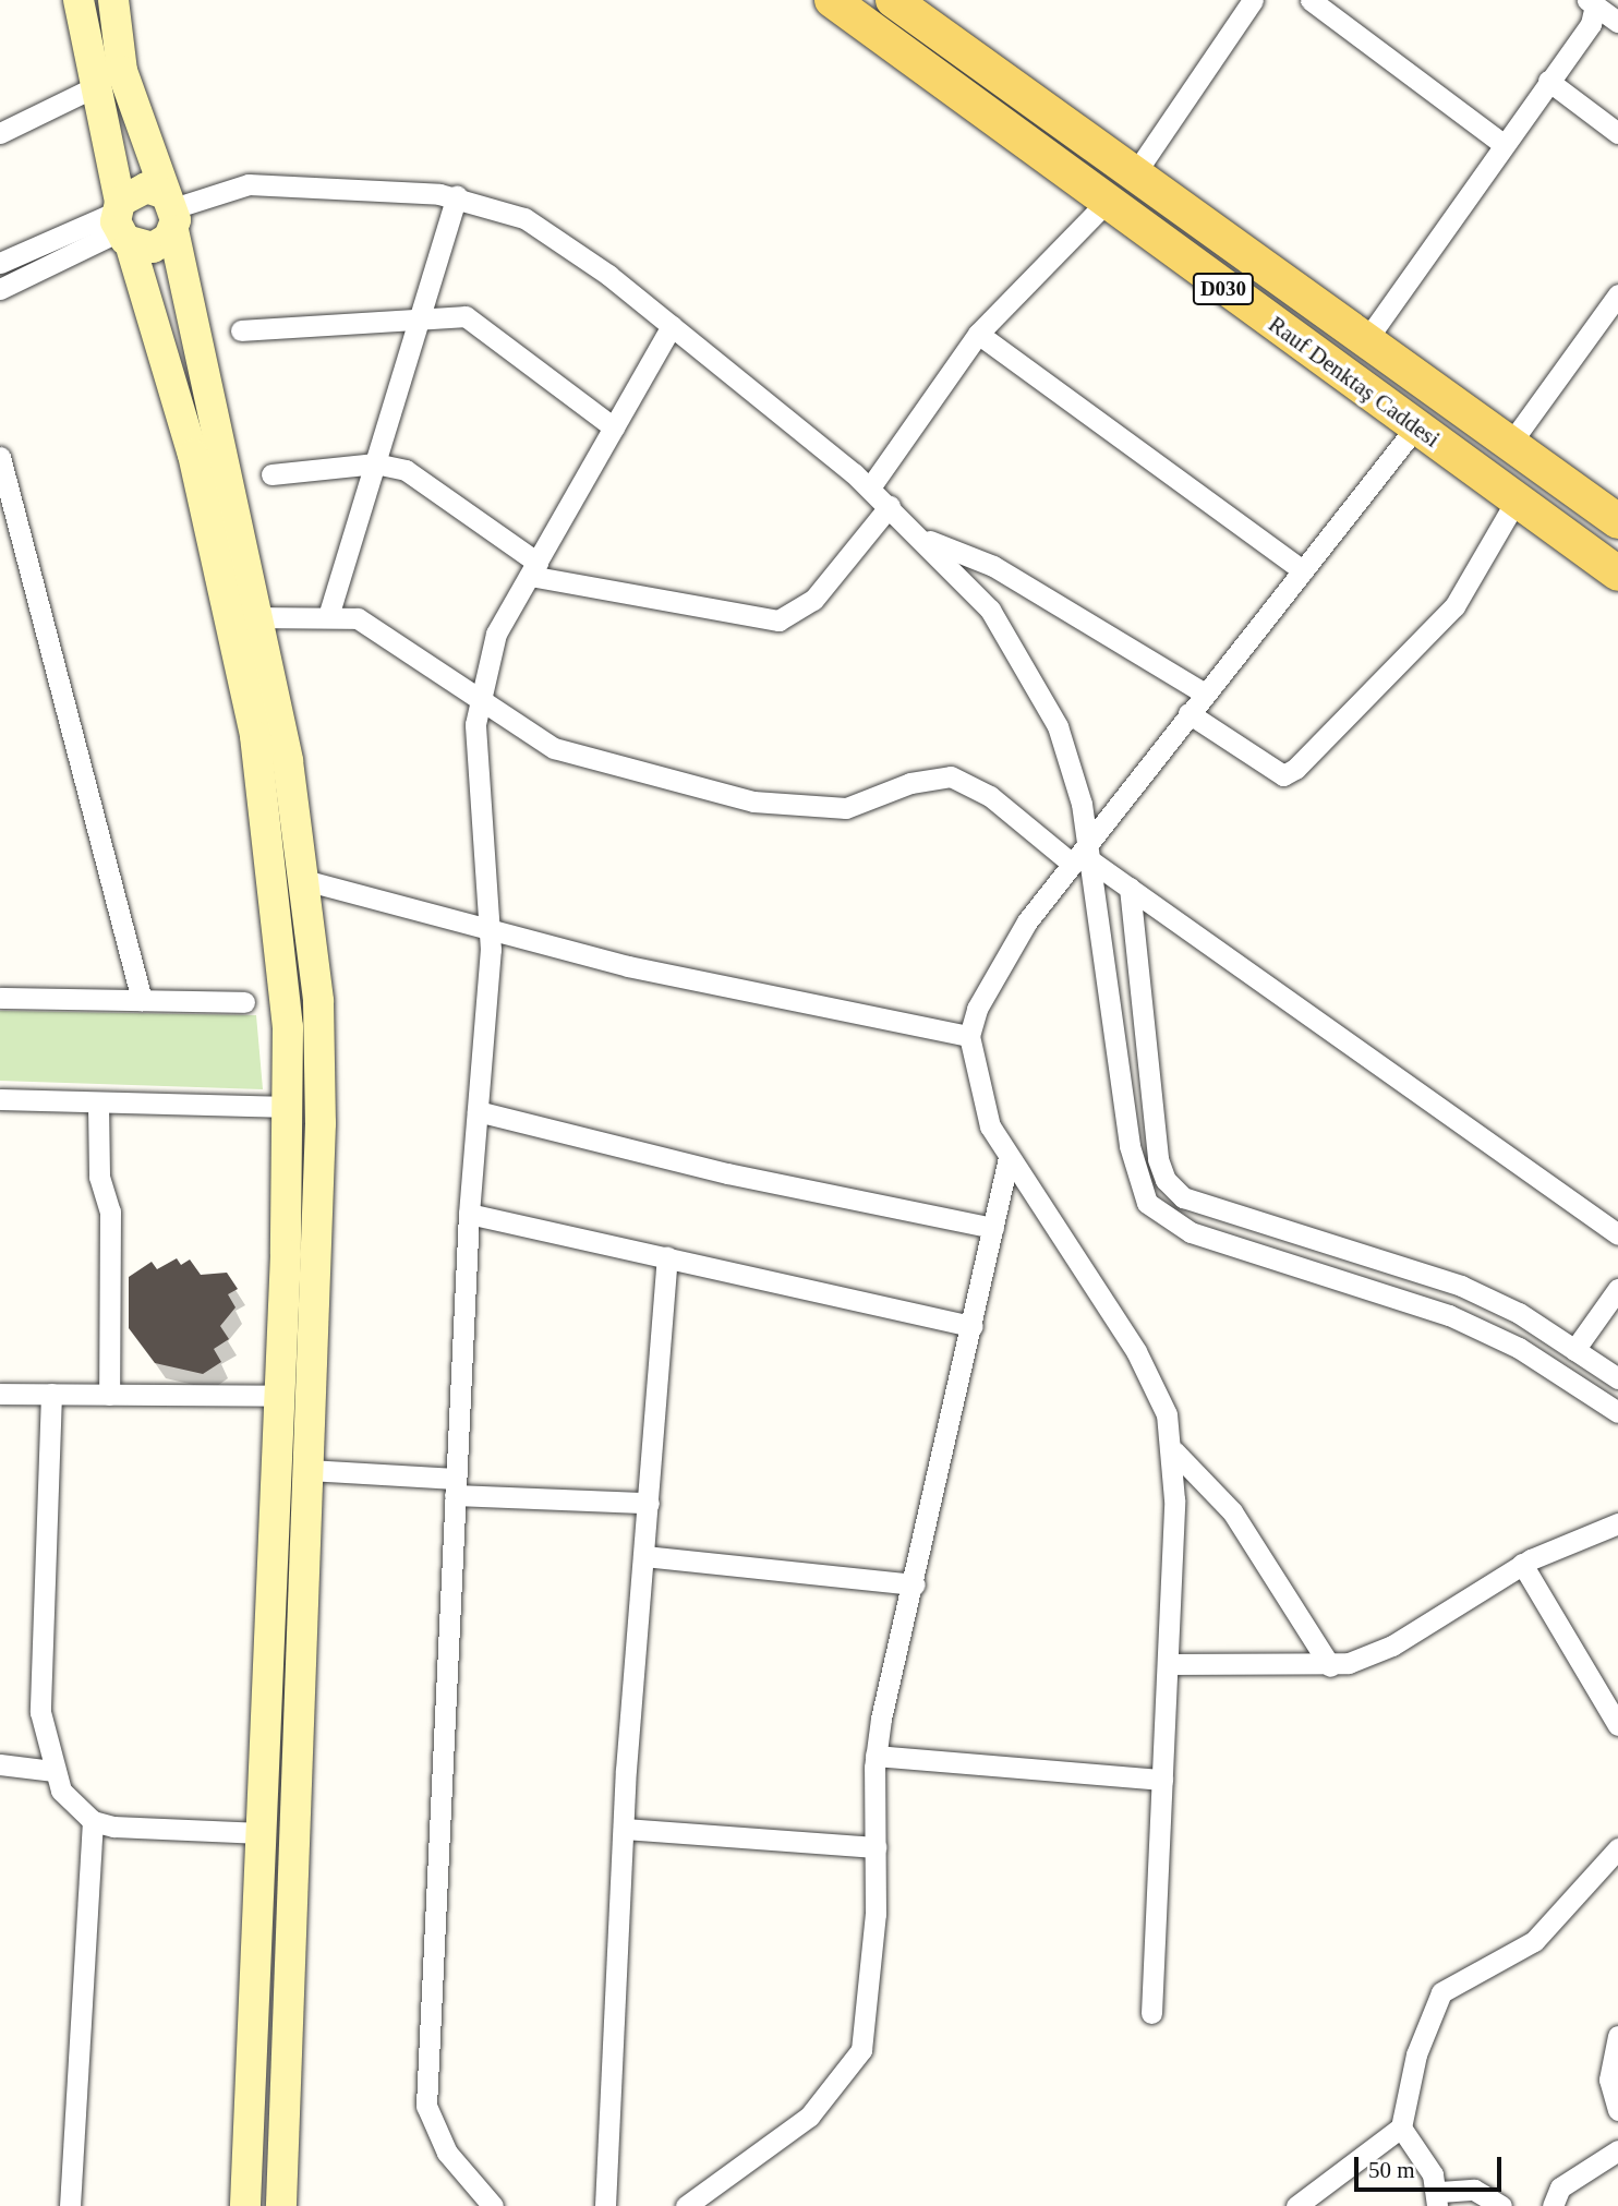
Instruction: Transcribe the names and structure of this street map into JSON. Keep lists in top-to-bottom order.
{
  "streets": {
    "main road": ["D030", "Rauf Denktaş Caddesi"]
  },
  "scale_bar": "50 m"
}
